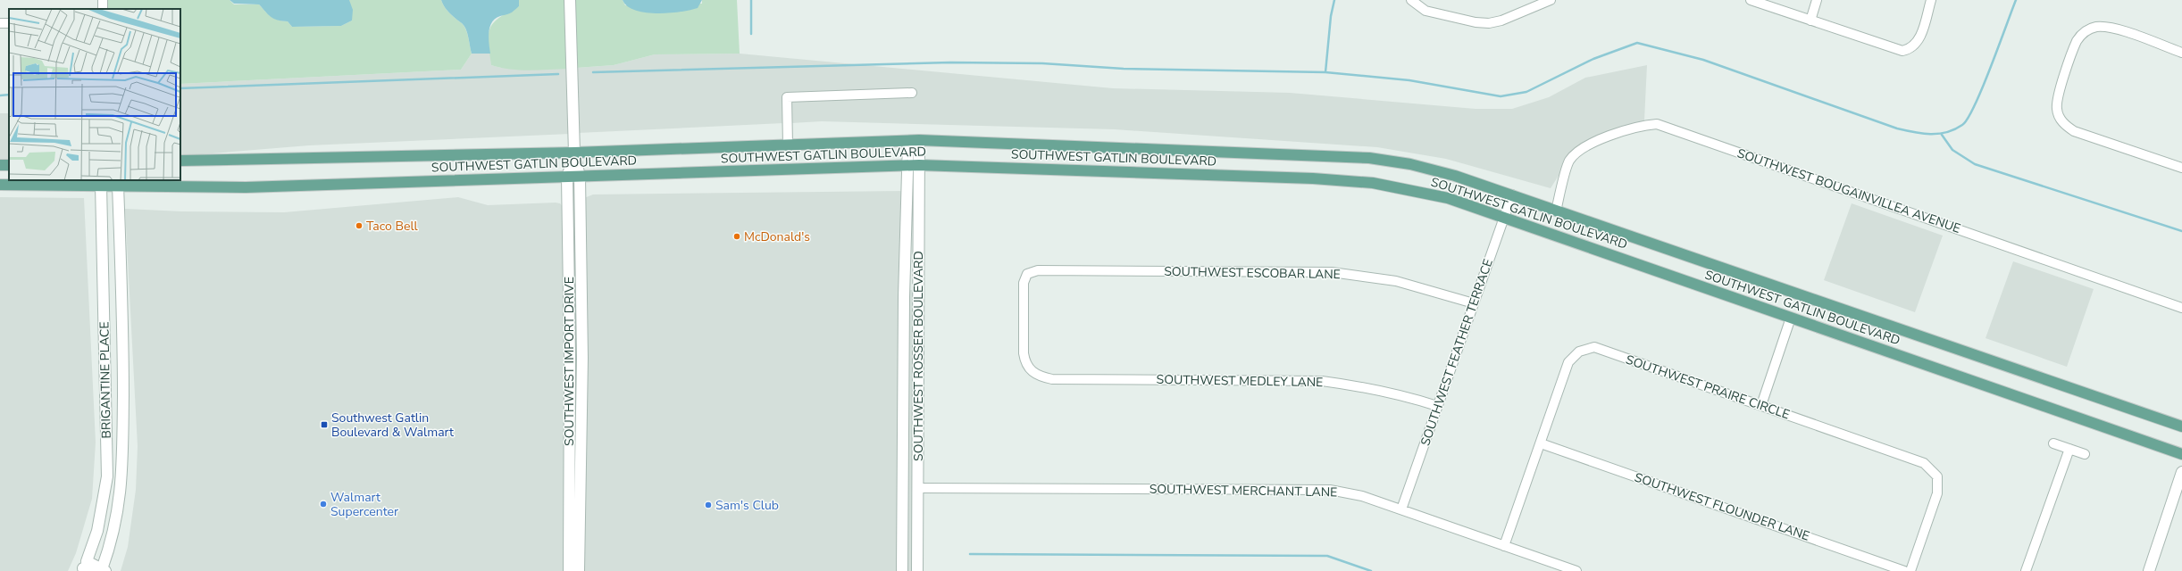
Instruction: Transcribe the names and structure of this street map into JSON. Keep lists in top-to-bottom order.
{
  "streets": {
    "main road": ["SOUTHWEST GATLIN BOULEVARD"],
    "street": [
      "SOUTHWEST BOUGAINVILLEA AVENUE",
      "SOUTHWEST ESCOBAR LANE",
      "SOUTHWEST FEATHER TERRACE",
      "SOUTHWEST ROSSER BOULEVARD",
      "SOUTHWEST IMPORT DRIVE",
      "BRIGANTINE PLACE",
      "SOUTHWEST MEDLEY LANE",
      "SOUTHWEST PRAIRE CIRCLE",
      "SOUTHWEST MERCHANT LANE",
      "SOUTHWEST FLOUNDER LANE"
    ]
  },
  "crossings": [
    ["SOUTHWEST GATLIN BOULEVARD", "SOUTHWEST BOUGAINVILLEA AVENUE"],
    ["SOUTHWEST GATLIN BOULEVARD", "SOUTHWEST FEATHER TERRACE"],
    ["SOUTHWEST GATLIN BOULEVARD", "SOUTHWEST ROSSER BOULEVARD"],
    ["SOUTHWEST GATLIN BOULEVARD", "SOUTHWEST IMPORT DRIVE"],
    ["SOUTHWEST GATLIN BOULEVARD", "BRIGANTINE PLACE"],
    ["SOUTHWEST ESCOBAR LANE", "SOUTHWEST FEATHER TERRACE"],
    ["SOUTHWEST ESCOBAR LANE", "SOUTHWEST MEDLEY LANE"],
    ["SOUTHWEST FEATHER TERRACE", "SOUTHWEST MEDLEY LANE"],
    ["SOUTHWEST FEATHER TERRACE", "SOUTHWEST MERCHANT LANE"],
    ["SOUTHWEST ROSSER BOULEVARD", "SOUTHWEST MERCHANT LANE"],
    ["SOUTHWEST PRAIRE CIRCLE", "SOUTHWEST MERCHANT LANE"],
    ["SOUTHWEST PRAIRE CIRCLE", "SOUTHWEST FLOUNDER LANE"]
  ],
  "places": {
    "other": [
      "Taco Bell",
      "McDonald's",
      "Walmart Supercenter",
      "Sam's Club"
    ],
    "transit": ["Southwest Gatlin Boulevard & Walmart"]
  }
}
